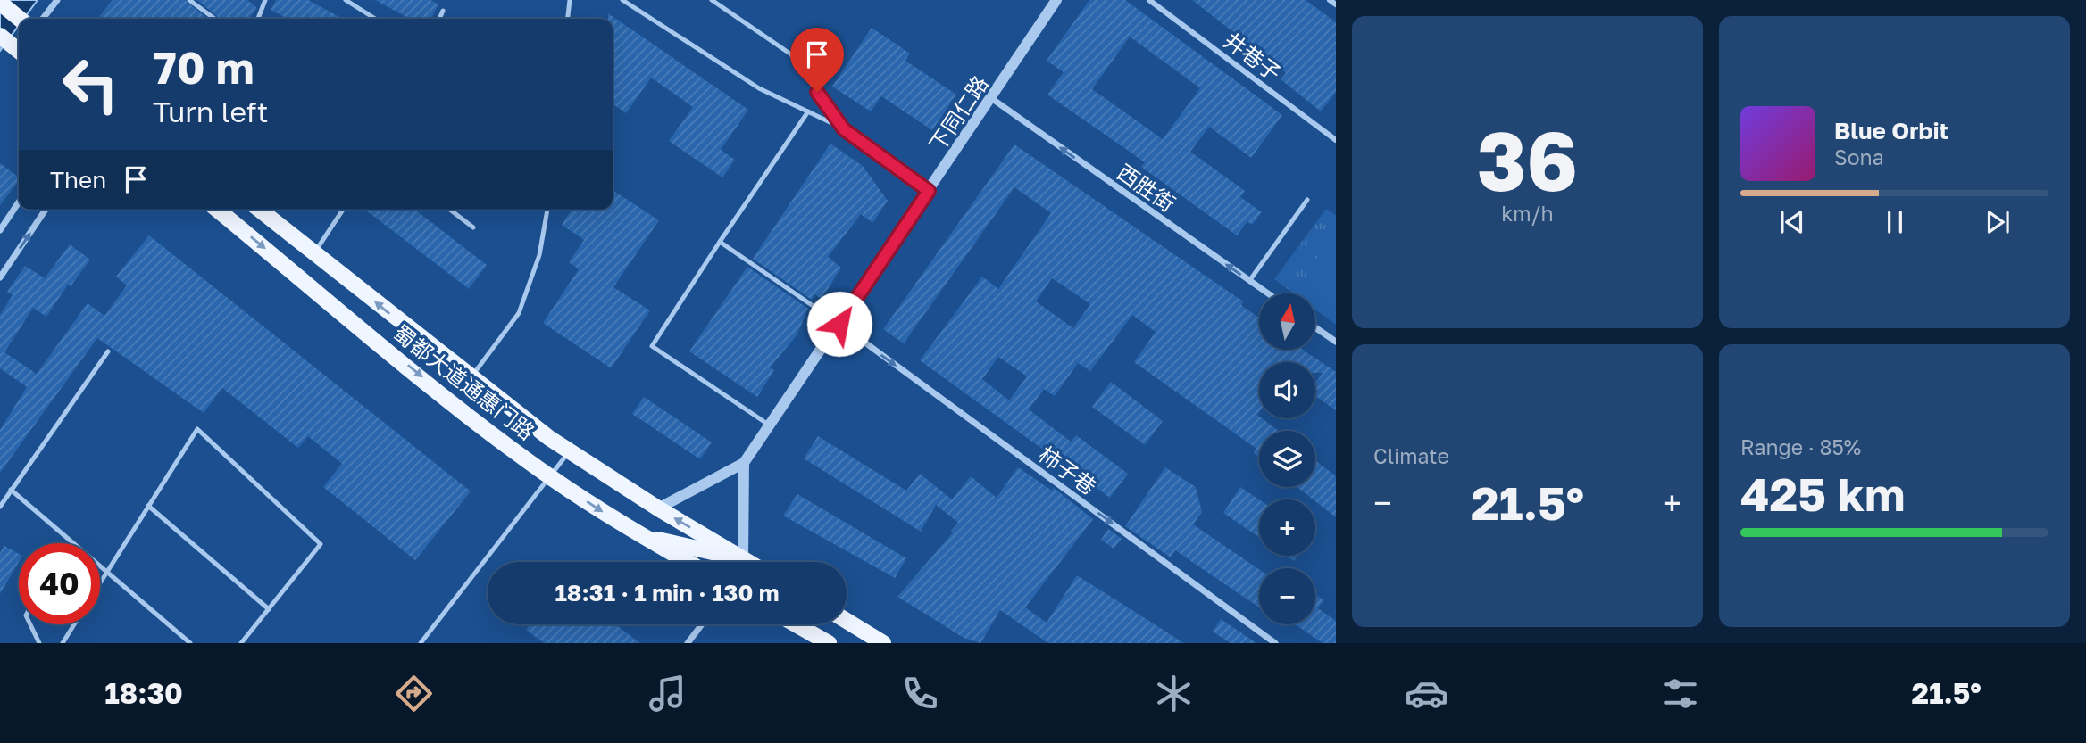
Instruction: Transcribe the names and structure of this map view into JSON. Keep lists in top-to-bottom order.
{
  "streets": {
    "main road": ["蜀都大道通惠门路"],
    "street": [
      "井巷子",
      "下同仁路",
      "西胜街",
      "柿子巷"
    ]
  },
  "crossings": [
    ["下同仁路", "西胜街"],
    ["下同仁路", "蜀都大道通惠门路"],
    ["下同仁路", "柿子巷"]
  ],
  "one_way": ["西胜街", "柿子巷"],
  "north": "top",
  "page": {
    "tile": [
      ["36", "km/h"],
      "Climate",
      ["Range · 85%", "425 km"]
    ],
    "turn": ["70 m", "Turn left"],
    "song": ["Blue Orbit", "Sona"],
    "then": "Then",
    "map_buttons": ["+", "−"],
    "heat": ["−", "21.5°", "+"],
    "limit": "40",
    "trip": "18:31 · 1 min · 130 m",
    "tabs": ["18:30", "21.5°"]
  }
}
